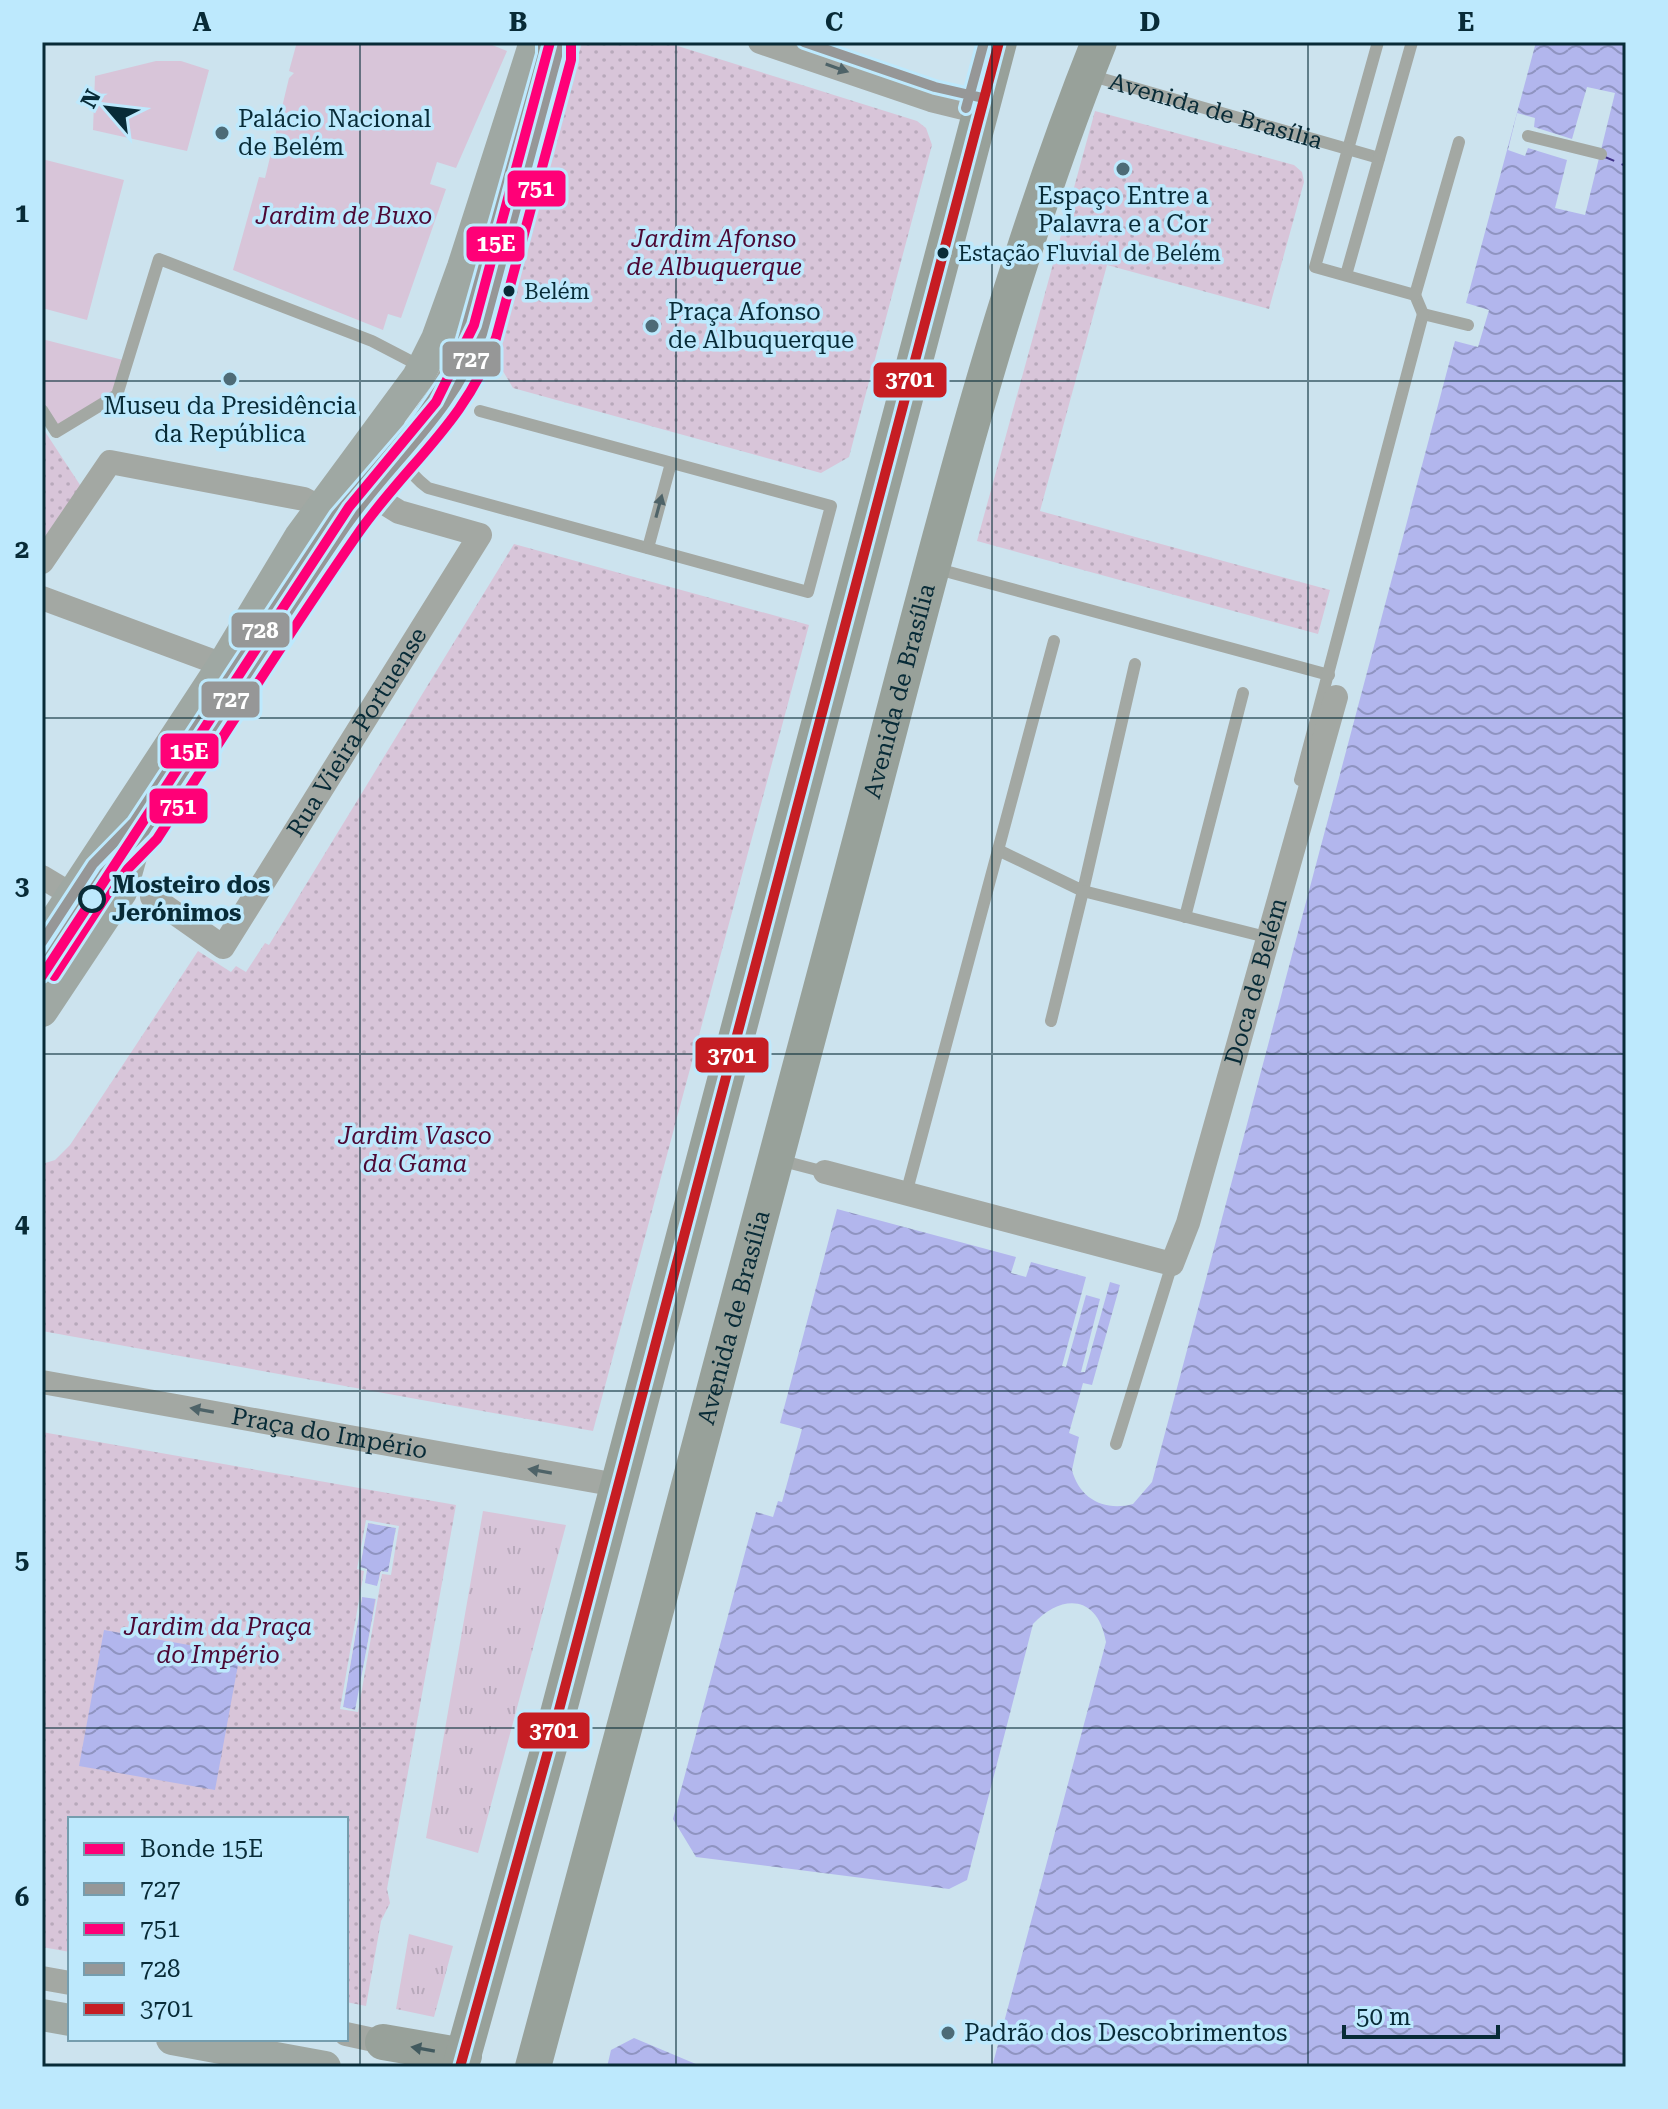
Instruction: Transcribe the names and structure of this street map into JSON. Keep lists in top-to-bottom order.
{
  "streets": {
    "main road": ["Avenida de Brasília"],
    "street": ["Rua Vieira Portuense", "Doca de Belém", "Praça do Império"]
  },
  "crossings": [
    ["Avenida de Brasília", "Doca de Belém"]
  ],
  "one_way": ["Praça do Império"],
  "parks": [
    "Jardim de Buxo",
    "Jardim Afonso de Albuquerque",
    "Jardim Vasco da Gama",
    "Jardim da Praça do Império"
  ],
  "places": [
    "Palácio Nacional de Belém",
    "Espaço Entre a Palavra e a Cor",
    "Estação Fluvial de Belém",
    "Belém",
    "Praça Afonso de Albuquerque",
    "Museu da Presidência da República",
    "Mosteiro dos Jerónimos",
    "Padrão dos Descobrimentos"
  ],
  "lines": [
    "tram line 15E",
    "transit line 727",
    "transit line 751",
    "transit line 728",
    "transit line 3701"
  ],
  "legend": [
    "Bonde 15E",
    "727",
    "751",
    "728",
    "3701"
  ],
  "scale_bar": "50 m",
  "north": "top left",
  "grid": {
    "columns": [
      "A",
      "B",
      "C",
      "D",
      "E"
    ],
    "rows": [
      "1",
      "2",
      "3",
      "4",
      "5",
      "6"
    ]
  }
}
